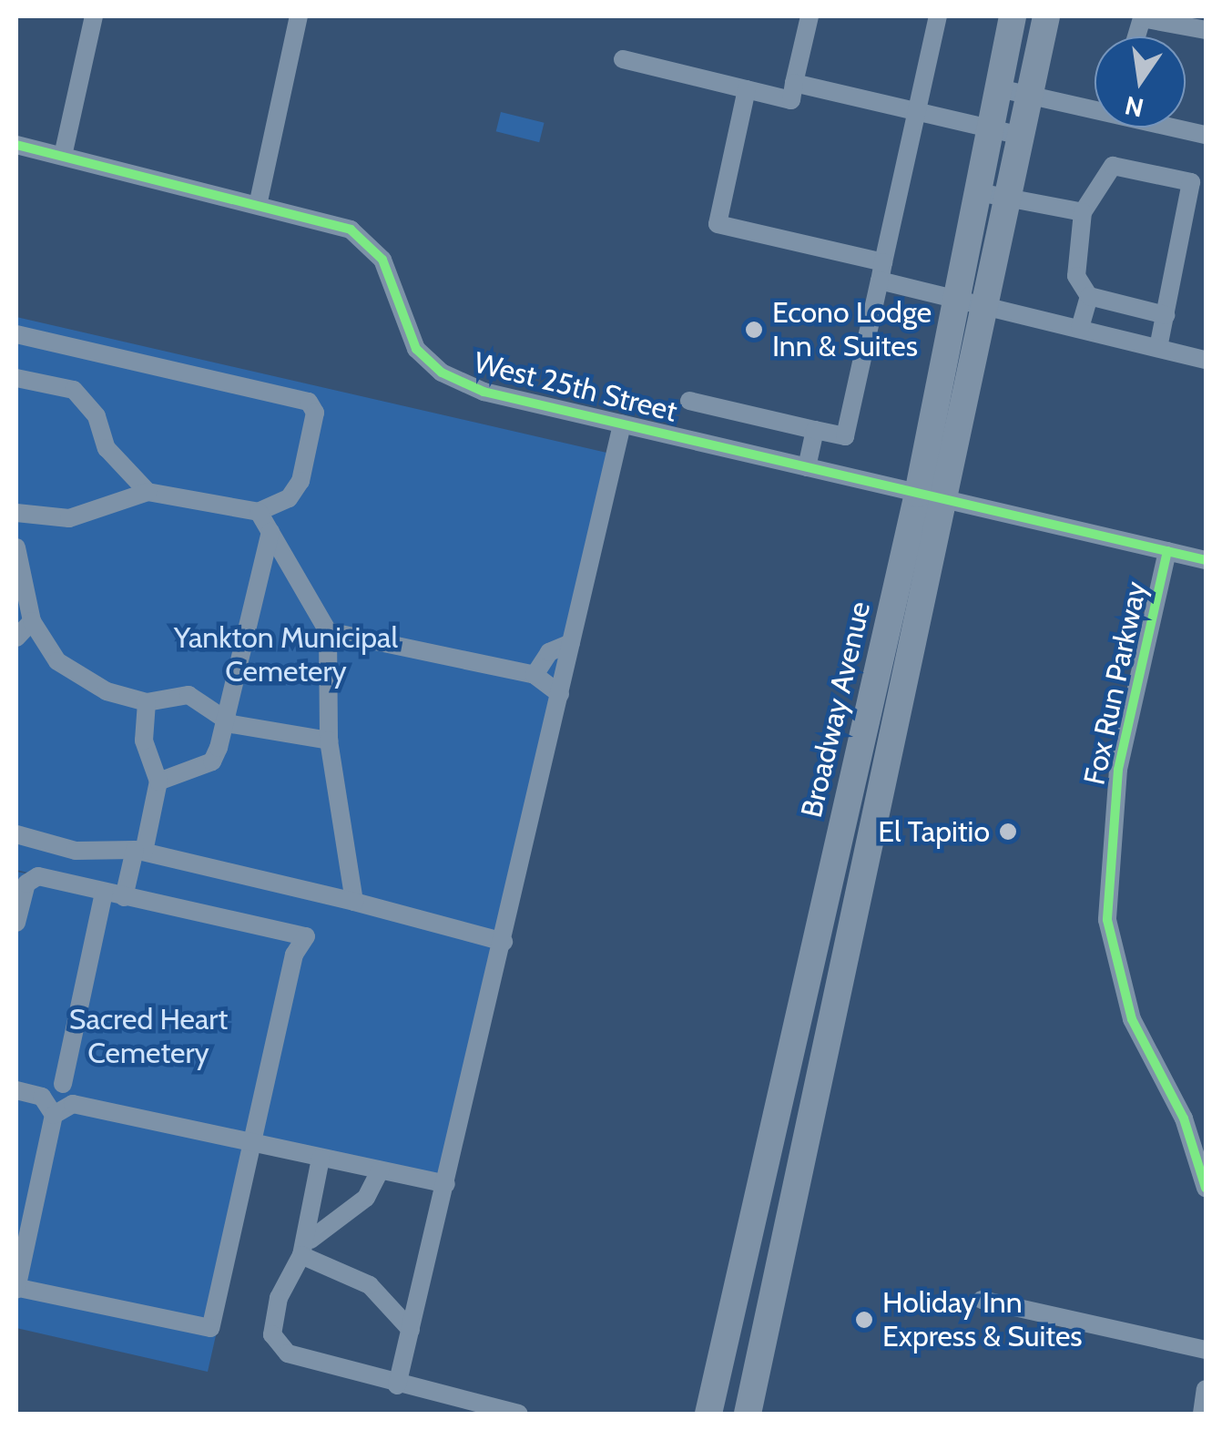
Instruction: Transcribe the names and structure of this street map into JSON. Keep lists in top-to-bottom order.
{
  "streets": {
    "highway": ["Broadway Avenue"],
    "street": ["West 25th Street", "Fox Run Parkway"]
  },
  "crossings": [
    ["West 25th Street", "Fox Run Parkway"],
    ["West 25th Street", "Broadway Avenue"]
  ],
  "parks": ["Yankton Municipal Cemetery", "Sacred Heart Cemetery"],
  "places": ["Econo Lodge Inn & Suites", "El Tapitio", "Holiday Inn Express & Suites"],
  "north": "bottom"
}
